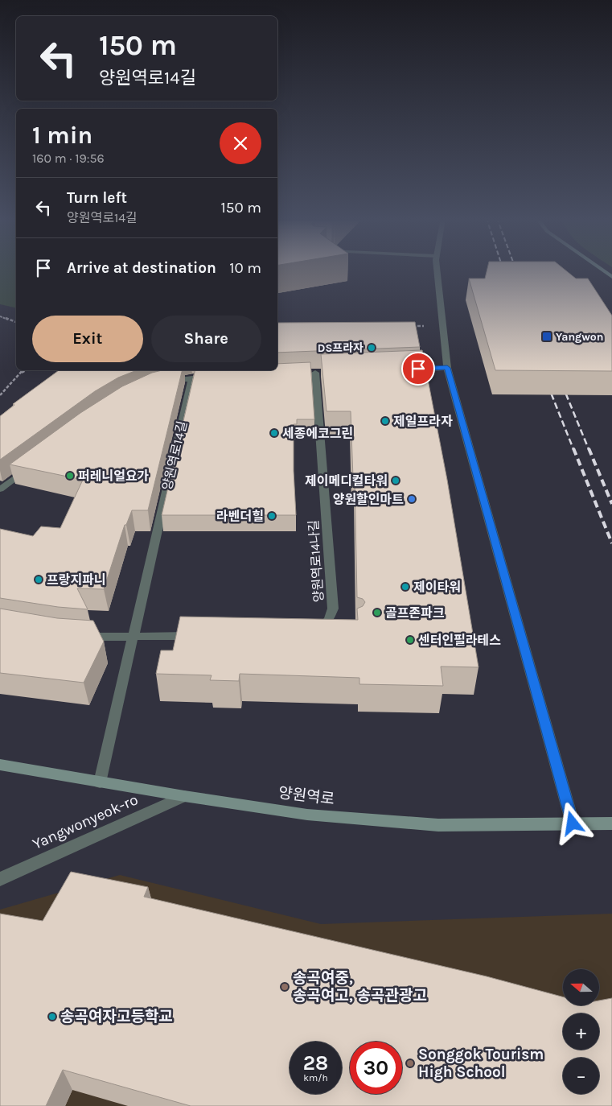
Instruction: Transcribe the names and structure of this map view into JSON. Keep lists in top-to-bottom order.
{
  "streets": {
    "street": [
      "양원역로14길",
      "양원역로14나길",
      "양원역로",
      "Yangwonyeok-ro"
    ]
  },
  "crossings": [
    ["양원역로14길", "양원역로"],
    ["양원역로", "Yangwonyeok-ro"]
  ],
  "places": {
    "transit": ["Yangwon"],
    "other": [
      "DS프라자",
      "제일프라자",
      "세종에코그린",
      "퍼레니얼요가",
      "제이메디컬타워",
      "양원할인마트",
      "라벤더힐",
      "프랑지파니",
      "제이타워",
      "골프존파크",
      "센터인필라테스",
      "송곡여중, 송곡여고, 송곡관광고",
      "송곡여자고등학교",
      "Songgok Tourism High School"
    ]
  },
  "north": "left",
  "page": {
    "turn": ["150 m", "양원역로14길"],
    "heading": ["1 min", "160 m · 19:56"],
    "list": [
      {
        "name": "Turn left",
        "note": "양원역로14길",
        "value": "150 m"
      },
      {
        "name": "Arrive at destination",
        "value": "10 m"
      }
    ],
    "buttons": ["Exit", "Share"],
    "map_buttons": ["+", "−"],
    "speed": "28 km/h",
    "limit": "30"
  }
}
